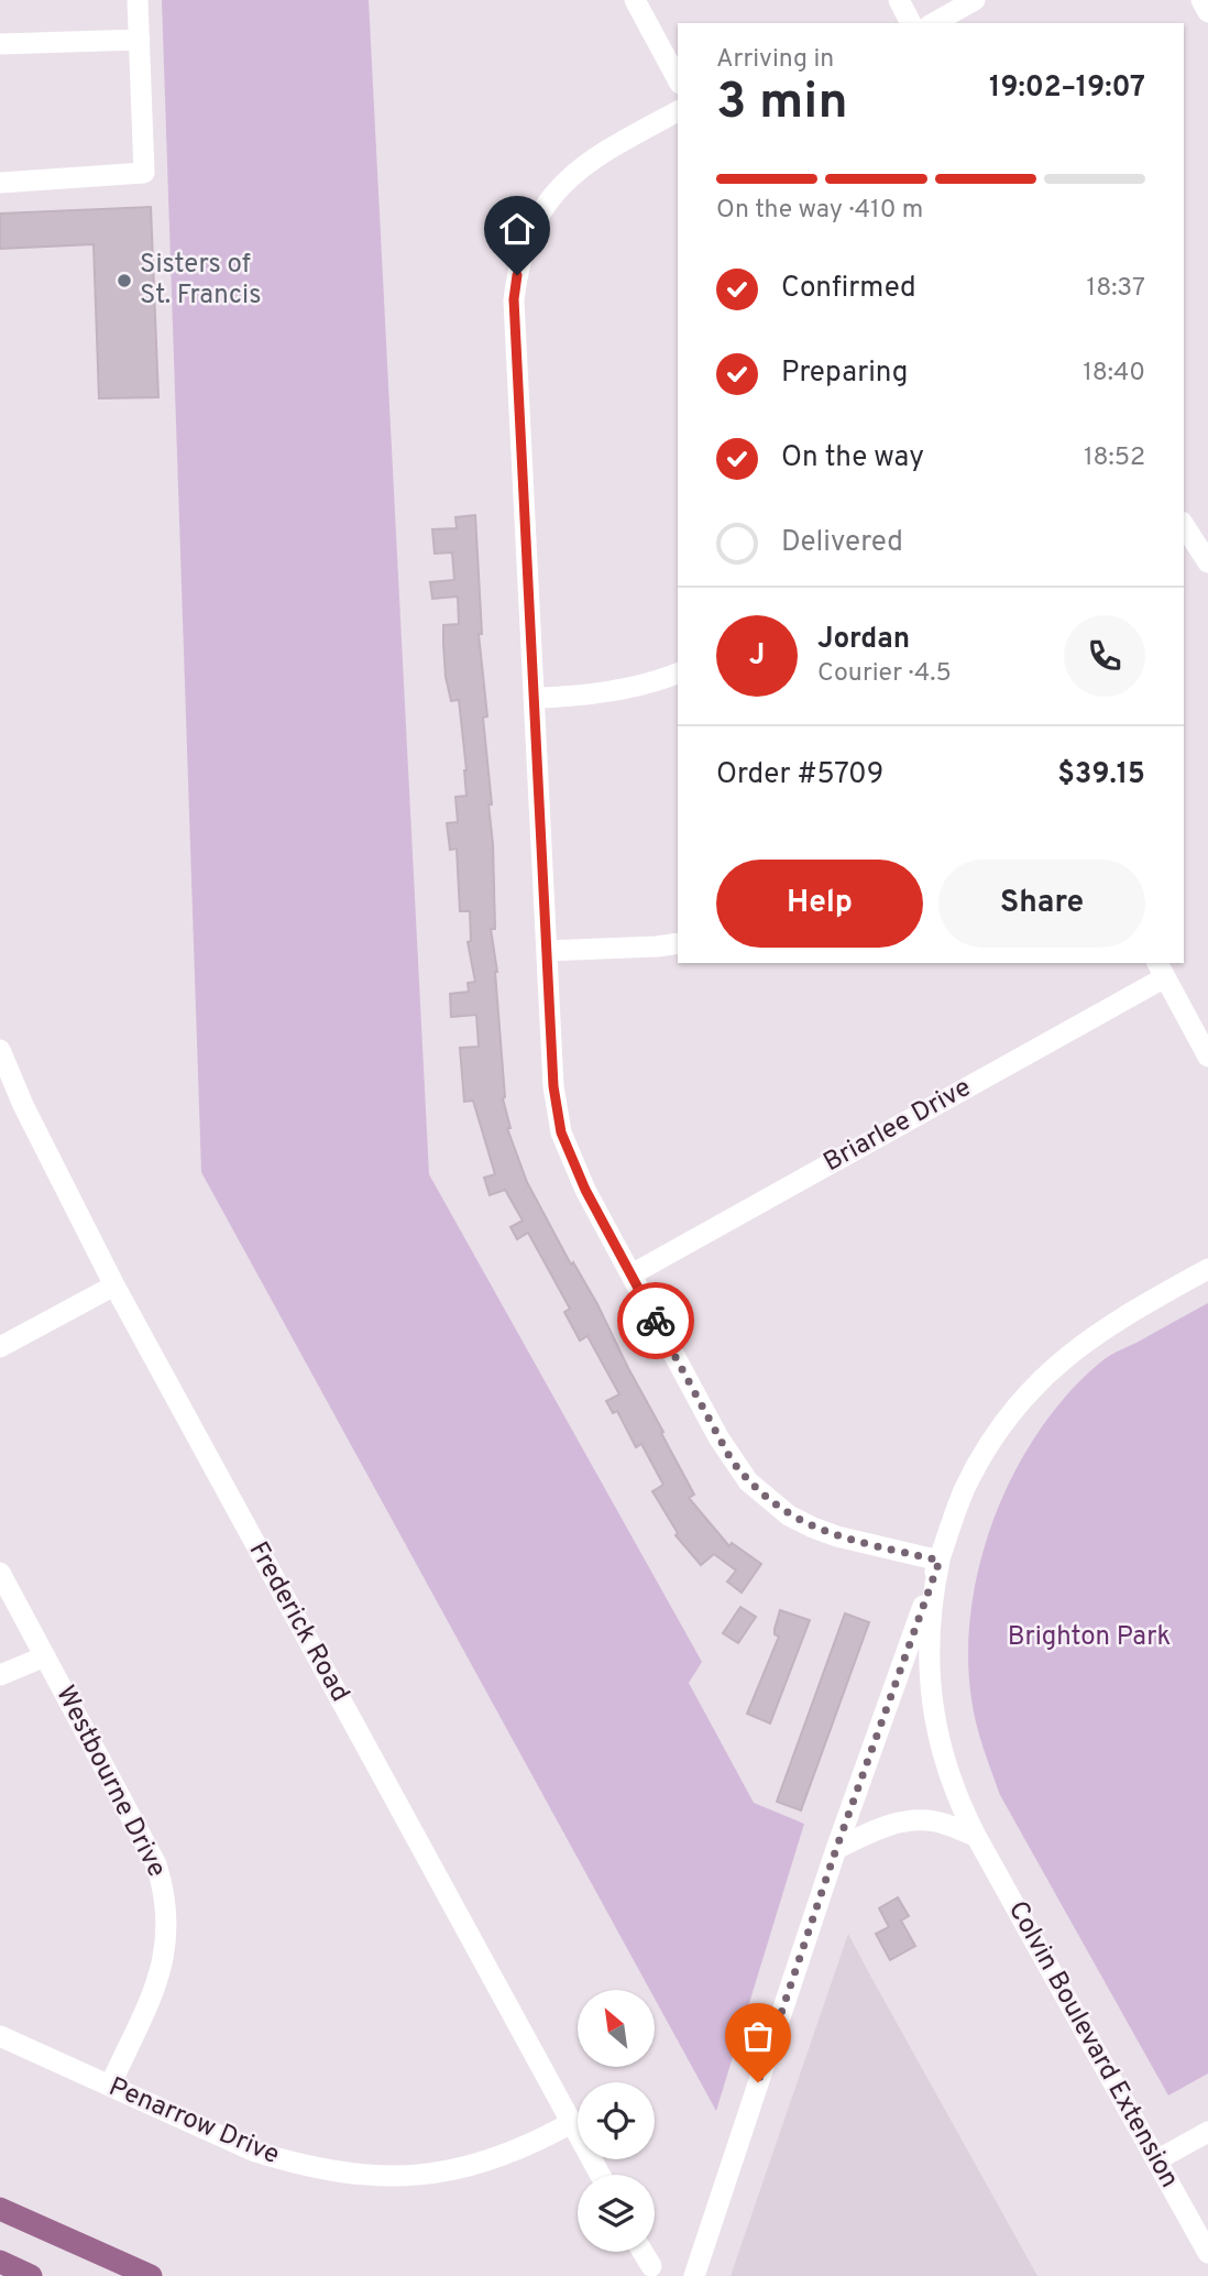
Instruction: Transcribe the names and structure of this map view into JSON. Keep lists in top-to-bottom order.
{
  "streets": {
    "street": [
      "Briarlee Drive",
      "Frederick Road",
      "Westbourne Drive",
      "Colvin Boulevard Extension",
      "Penarrow Drive"
    ]
  },
  "crossings": [
    ["Frederick Road", "Penarrow Drive"],
    ["Westbourne Drive", "Penarrow Drive"]
  ],
  "parks": ["Brighton Park"],
  "places": ["Sisters of St. Francis"],
  "north": "top left",
  "page": {
    "heading": ["3 min", "Arriving in", "19:02–19:07"],
    "panel": [
      "Jordan",
      "Courier · 4.5",
      "Order #5709",
      "$39.15"
    ],
    "bar": "On the way · 410 m",
    "list": [
      ["Confirmed", "18:37"],
      ["Preparing", "18:40"],
      ["On the way", "18:52"],
      "Delivered"
    ],
    "round": "J",
    "buttons": ["Help", "Share"]
  }
}
